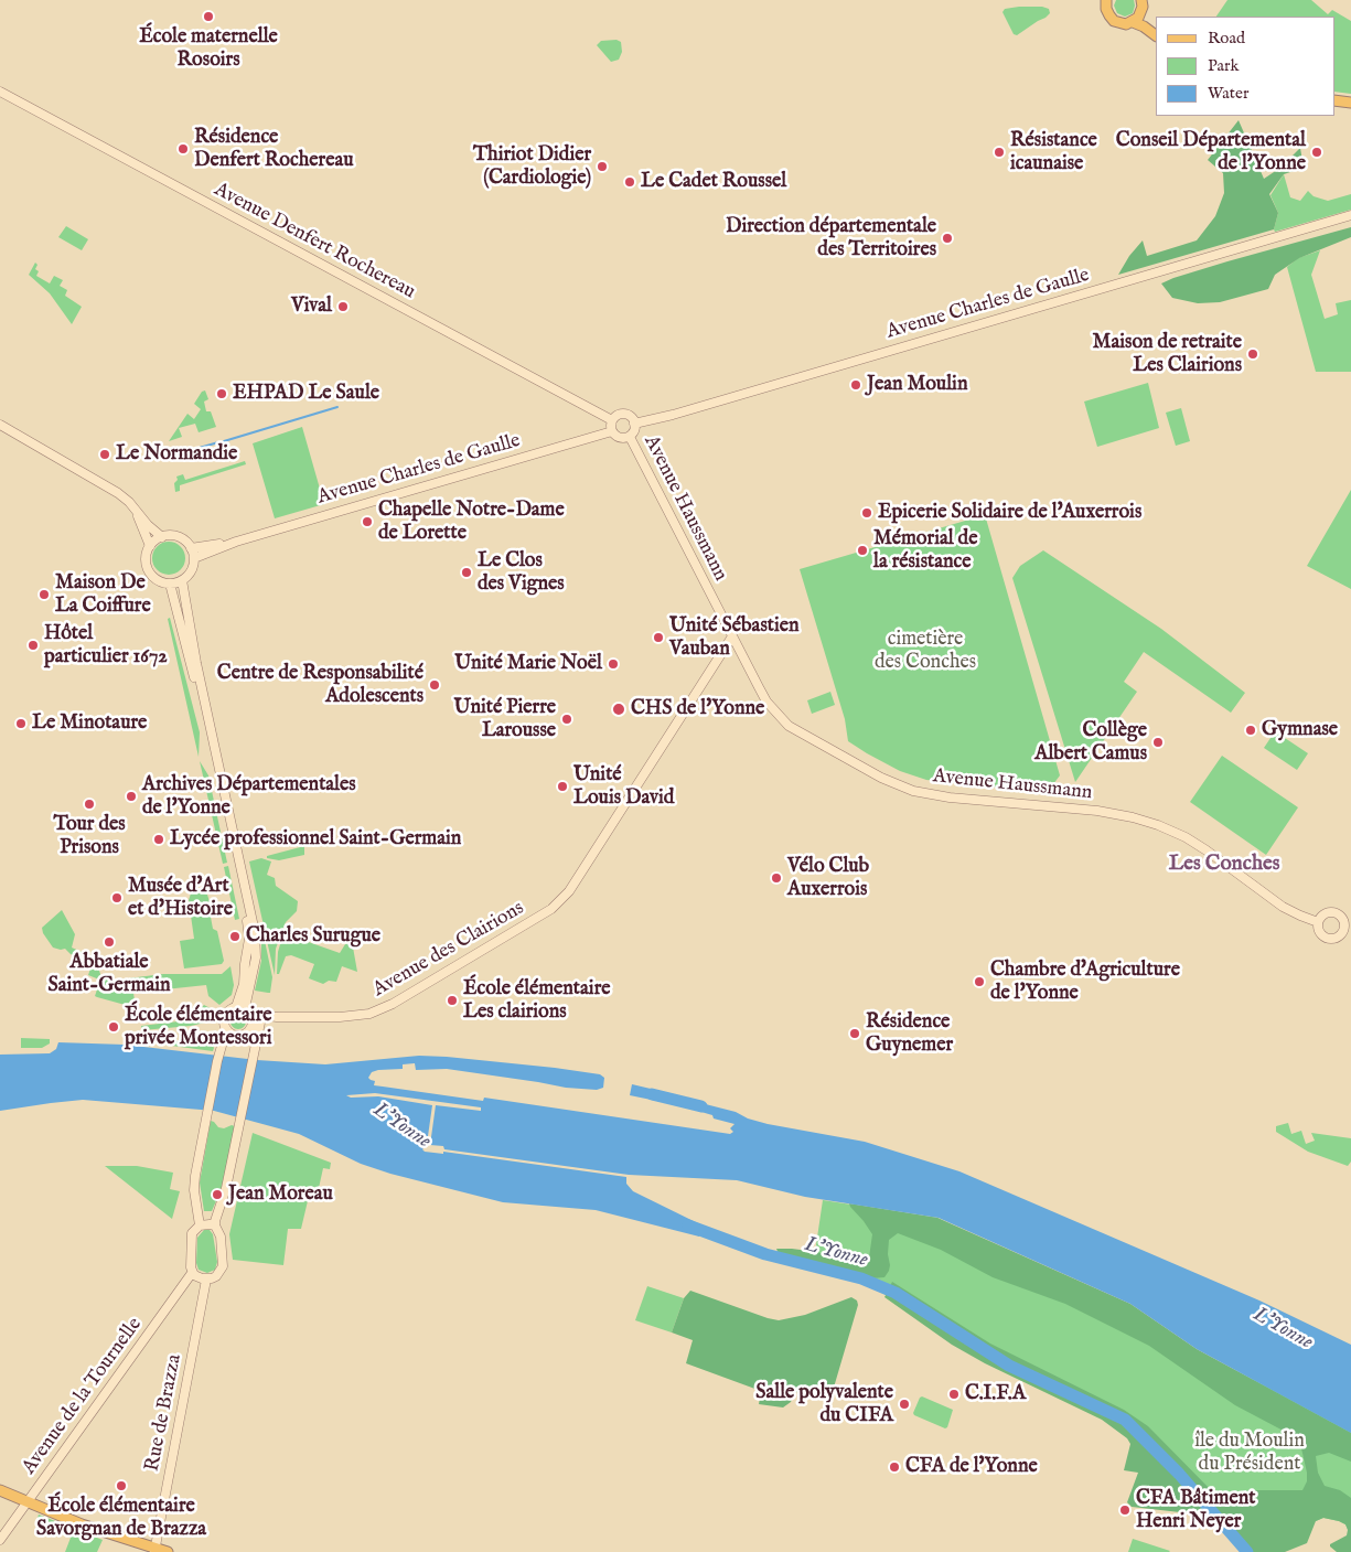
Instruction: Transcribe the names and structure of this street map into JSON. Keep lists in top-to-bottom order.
{
  "streets": {
    "main road": [
      "Avenue Denfert Rochereau",
      "Avenue Charles de Gaulle",
      "Avenue Haussmann",
      "Avenue des Clairions",
      "Avenue de la Tournelle",
      "Rue de Brazza"
    ]
  },
  "crossings": [
    ["Avenue Denfert Rochereau", "Avenue Charles de Gaulle"],
    ["Avenue Denfert Rochereau", "Avenue Haussmann"],
    ["Avenue Charles de Gaulle", "Avenue Haussmann"],
    ["Avenue Haussmann", "Avenue des Clairions"],
    ["Avenue de la Tournelle", "Rue de Brazza"]
  ],
  "districts": ["Les Conches"],
  "water": ["L'Yonne"],
  "parks": ["cimetière des Conches", "île du Moulin du Président"],
  "places": [
    "École maternelle Rosoirs",
    "Résidence Denfert Rochereau",
    "Résistance icaunaise",
    "Conseil Départemental de l'Yonne",
    "Thiriot Didier (Cardiologie)",
    "Le Cadet Roussel",
    "Direction départementale des Territoires",
    "Vival",
    "Maison de retraite Les Clairions",
    "Jean Moulin",
    "EHPAD Le Saule",
    "Le Normandie",
    "Epicerie Solidaire de l'Auxerrois",
    "Chapelle Notre-Dame de Lorette",
    "Mémorial de la résistance",
    "Le Clos des Vignes",
    "Maison De La Coiffure",
    "Unité Sébastien Vauban",
    "Hôtel particulier 1672",
    "Unité Marie Noël",
    "Centre de Responsabilité Adolescents",
    "CHS de l'Yonne",
    "Unité Pierre Larousse",
    "Le Minotaure",
    "Gymnase",
    "Collège Albert Camus",
    "Unité Louis David",
    "Archives Départementales de l'Yonne",
    "Tour des Prisons",
    "Lycée professionnel Saint-Germain",
    "Vélo Club Auxerrois",
    "Musée d'Art et d'Histoire",
    "Charles Surugue",
    "Abbatiale Saint-Germain",
    "Chambre d'Agriculture de l'Yonne",
    "École élémentaire Les clairions",
    "École élémentaire privée Montessori",
    "Résidence Guynemer",
    "Jean Moreau",
    "C.I.F.A",
    "Salle polyvalente du CIFA",
    "CFA de l'Yonne",
    "École élémentaire Savorgnan de Brazza",
    "CFA Bâtiment Henri Neyer"
  ],
  "legend": ["Road", "Park", "Water"]
}
